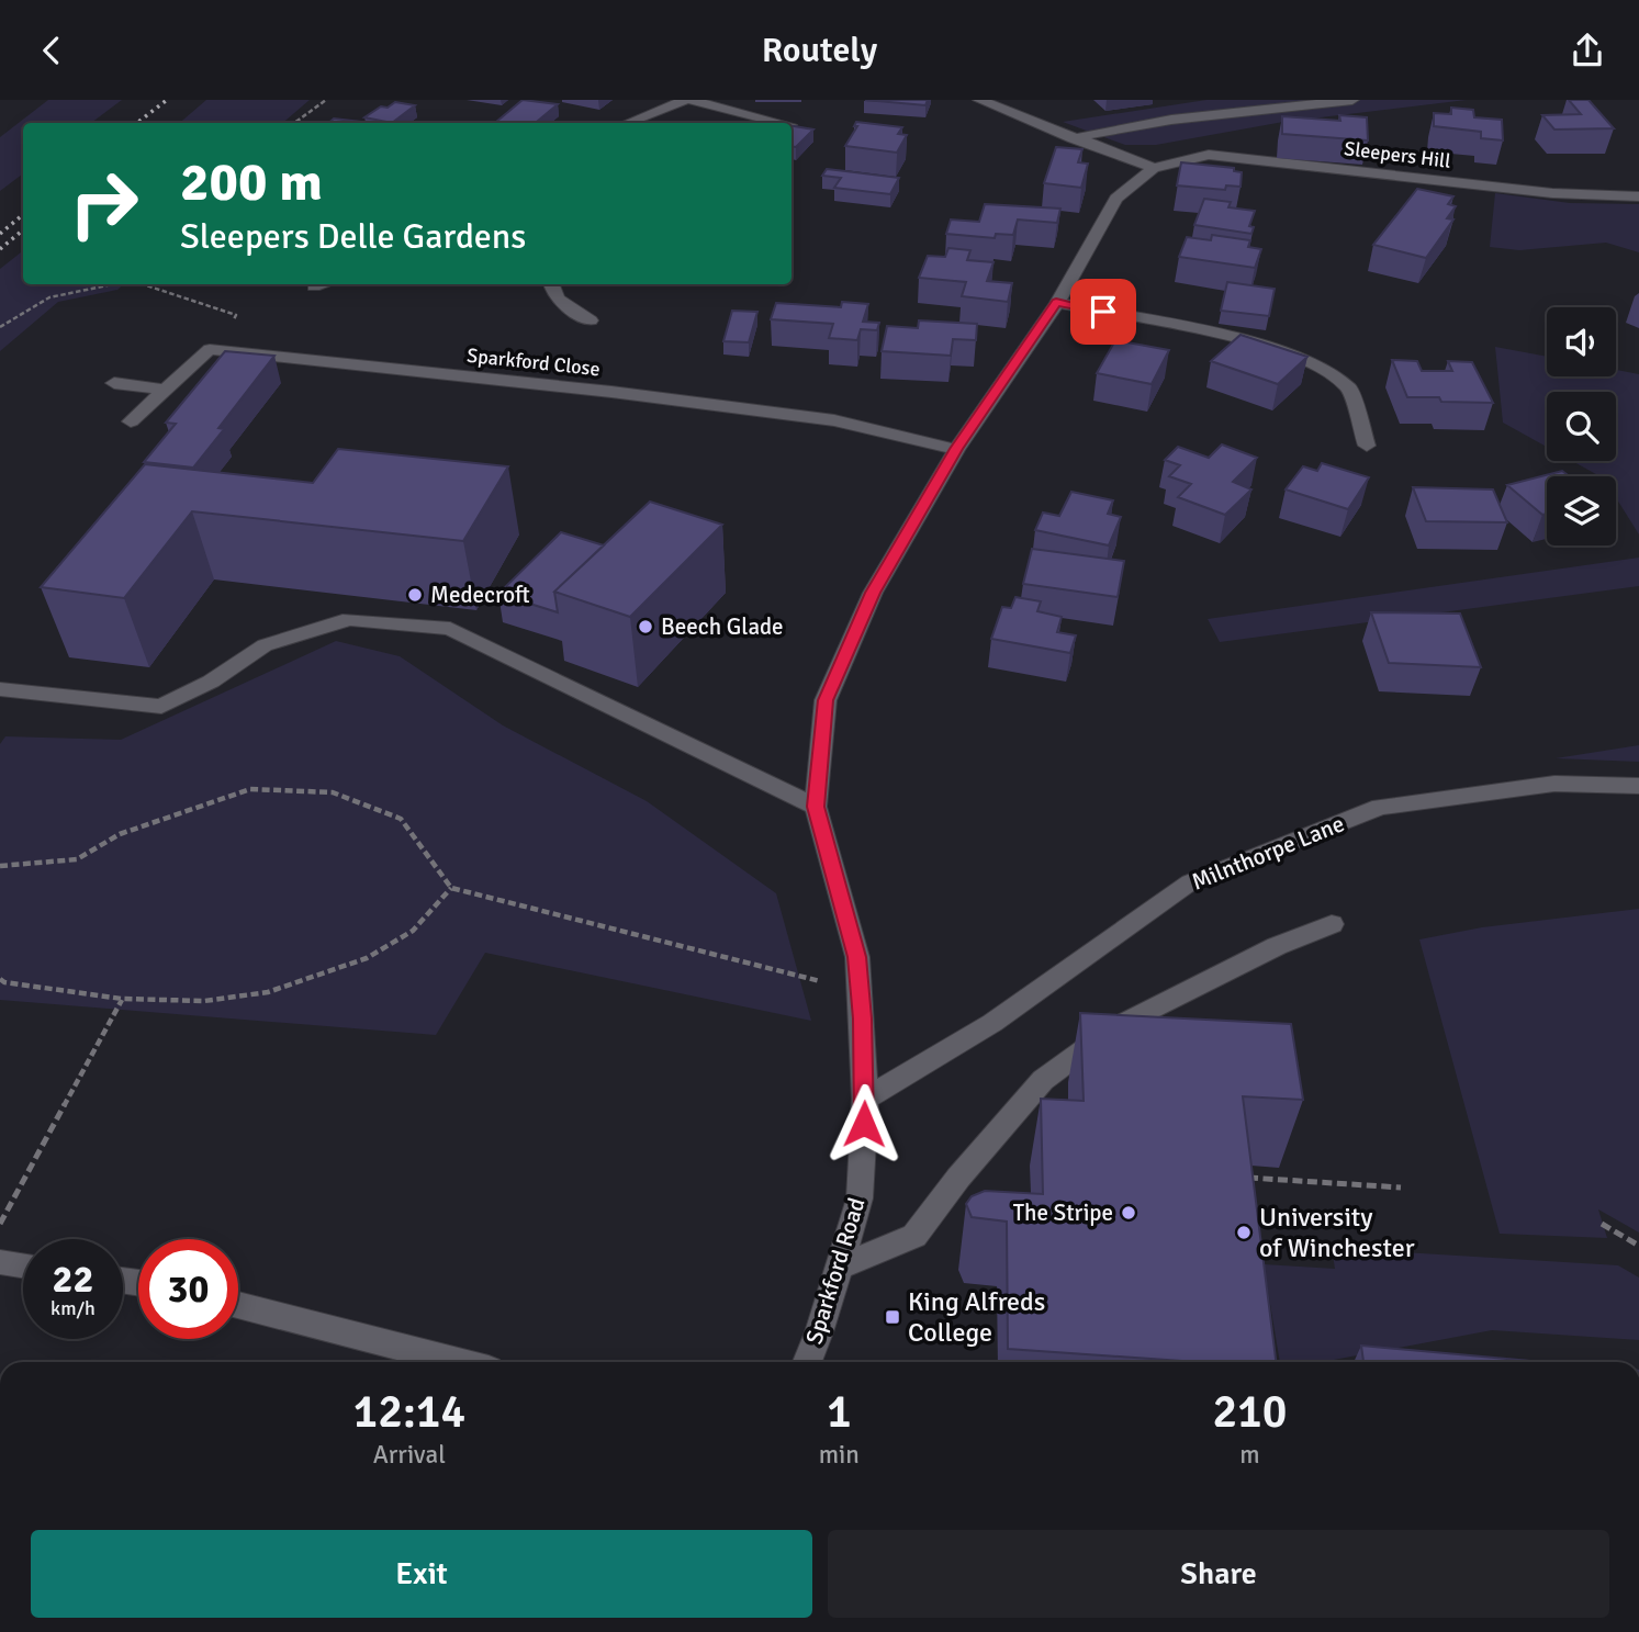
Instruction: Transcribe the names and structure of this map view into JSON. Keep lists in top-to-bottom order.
{
  "streets": {
    "street": [
      "Sleepers Hill",
      "Sparkford Close",
      "Milnthorpe Lane",
      "Sparkford Road"
    ]
  },
  "crossings": [
    ["Sleepers Hill", "Sparkford Road"],
    ["Sparkford Close", "Sparkford Road"],
    ["Milnthorpe Lane", "Sparkford Road"]
  ],
  "places": {
    "other": [
      "Medecroft",
      "Beech Glade",
      "The Stripe",
      "University of Winchester"
    ],
    "transit": ["King Alfreds College"]
  },
  "page": {
    "header": "Routely",
    "turn": ["200 m", "Sleepers Delle Gardens"],
    "speed": "22 km/h",
    "limit": "30",
    "eta": [
      "12:14",
      "Arrival",
      "1",
      "min",
      "210",
      "m"
    ],
    "buttons": ["Exit", "Share"]
  }
}
